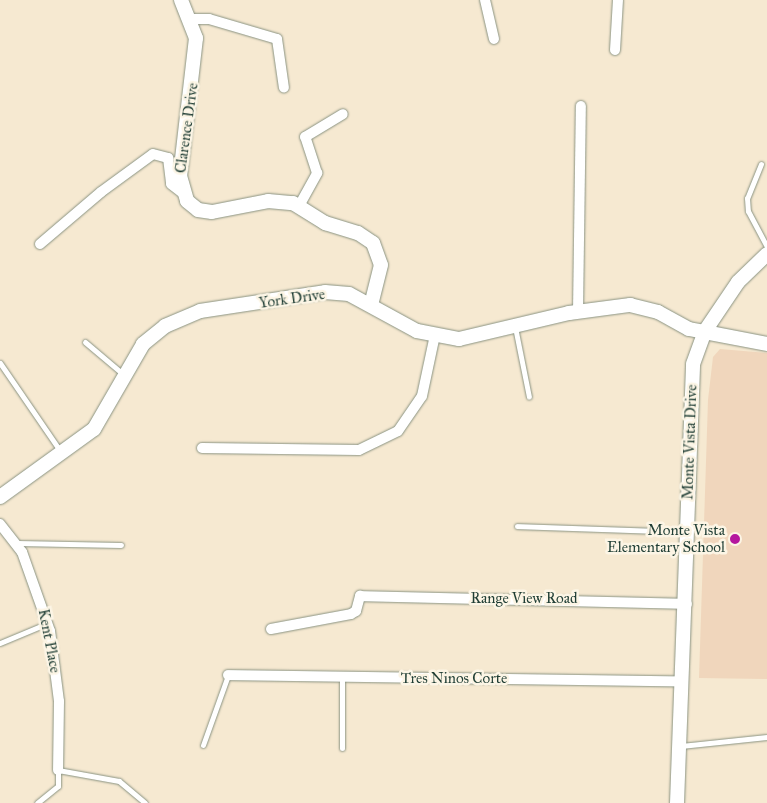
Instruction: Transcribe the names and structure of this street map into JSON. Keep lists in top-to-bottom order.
{
  "streets": {
    "street": [
      "Clarence Drive",
      "York Drive",
      "Monte Vista Drive",
      "Range View Road",
      "Kent Place",
      "Tres Ninos Corte"
    ]
  },
  "crossings": [
    ["Clarence Drive", "York Drive"],
    ["York Drive", "Monte Vista Drive"],
    ["Monte Vista Drive", "Range View Road"],
    ["Monte Vista Drive", "Tres Ninos Corte"]
  ],
  "places": ["Monte Vista Elementary School"]
}
